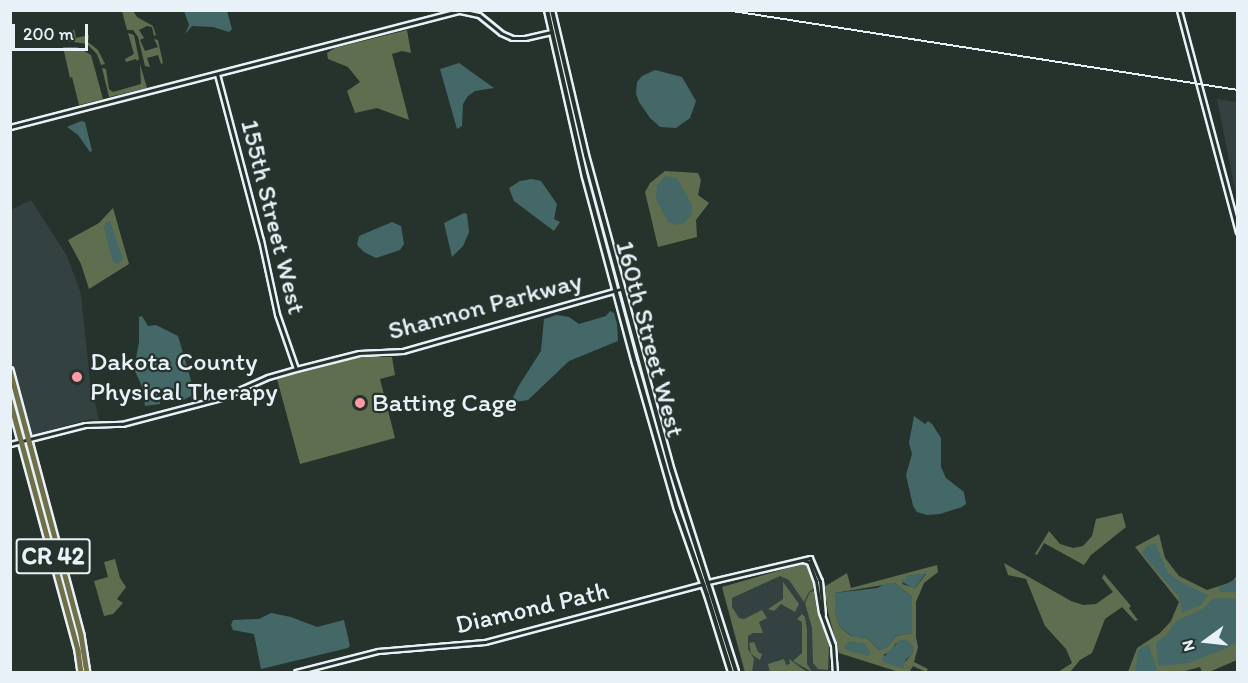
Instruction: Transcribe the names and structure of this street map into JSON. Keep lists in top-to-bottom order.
{
  "streets": {
    "highway": ["CR 42"],
    "main road": ["160th Street West"],
    "street": ["155th Street West", "Shannon Parkway", "Diamond Path"]
  },
  "crossings": [
    ["155th Street West", "Shannon Parkway"],
    ["Shannon Parkway", "160th Street West"],
    ["Shannon Parkway", "CR 42"],
    ["160th Street West", "Diamond Path"]
  ],
  "places": ["Dakota County Physical Therapy", "Batting Cage"],
  "scale_bar": "200 m",
  "north": "left"
}
